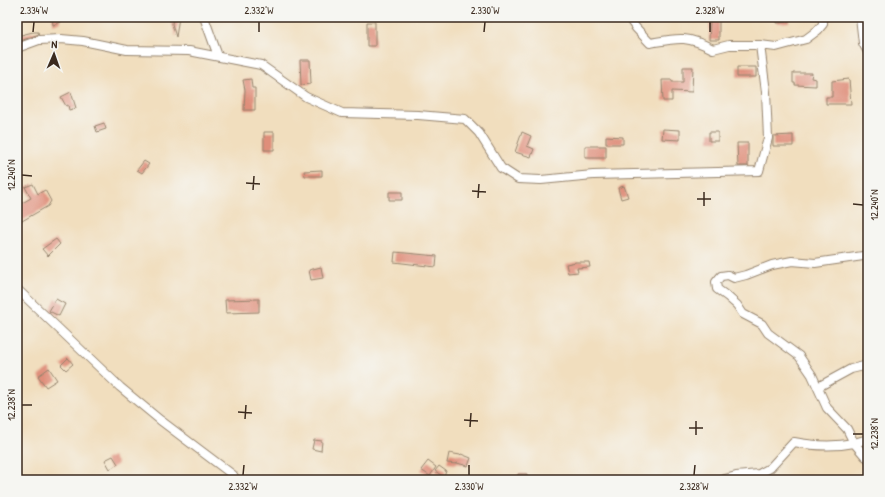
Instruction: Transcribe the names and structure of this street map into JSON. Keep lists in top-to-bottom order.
{
  "north": "top",
  "coordinates": [
    "2.334°W",
    "2.332°W",
    "2.330°W",
    "2.328°W",
    "12.240°N",
    "12.238°N"
  ]
}
